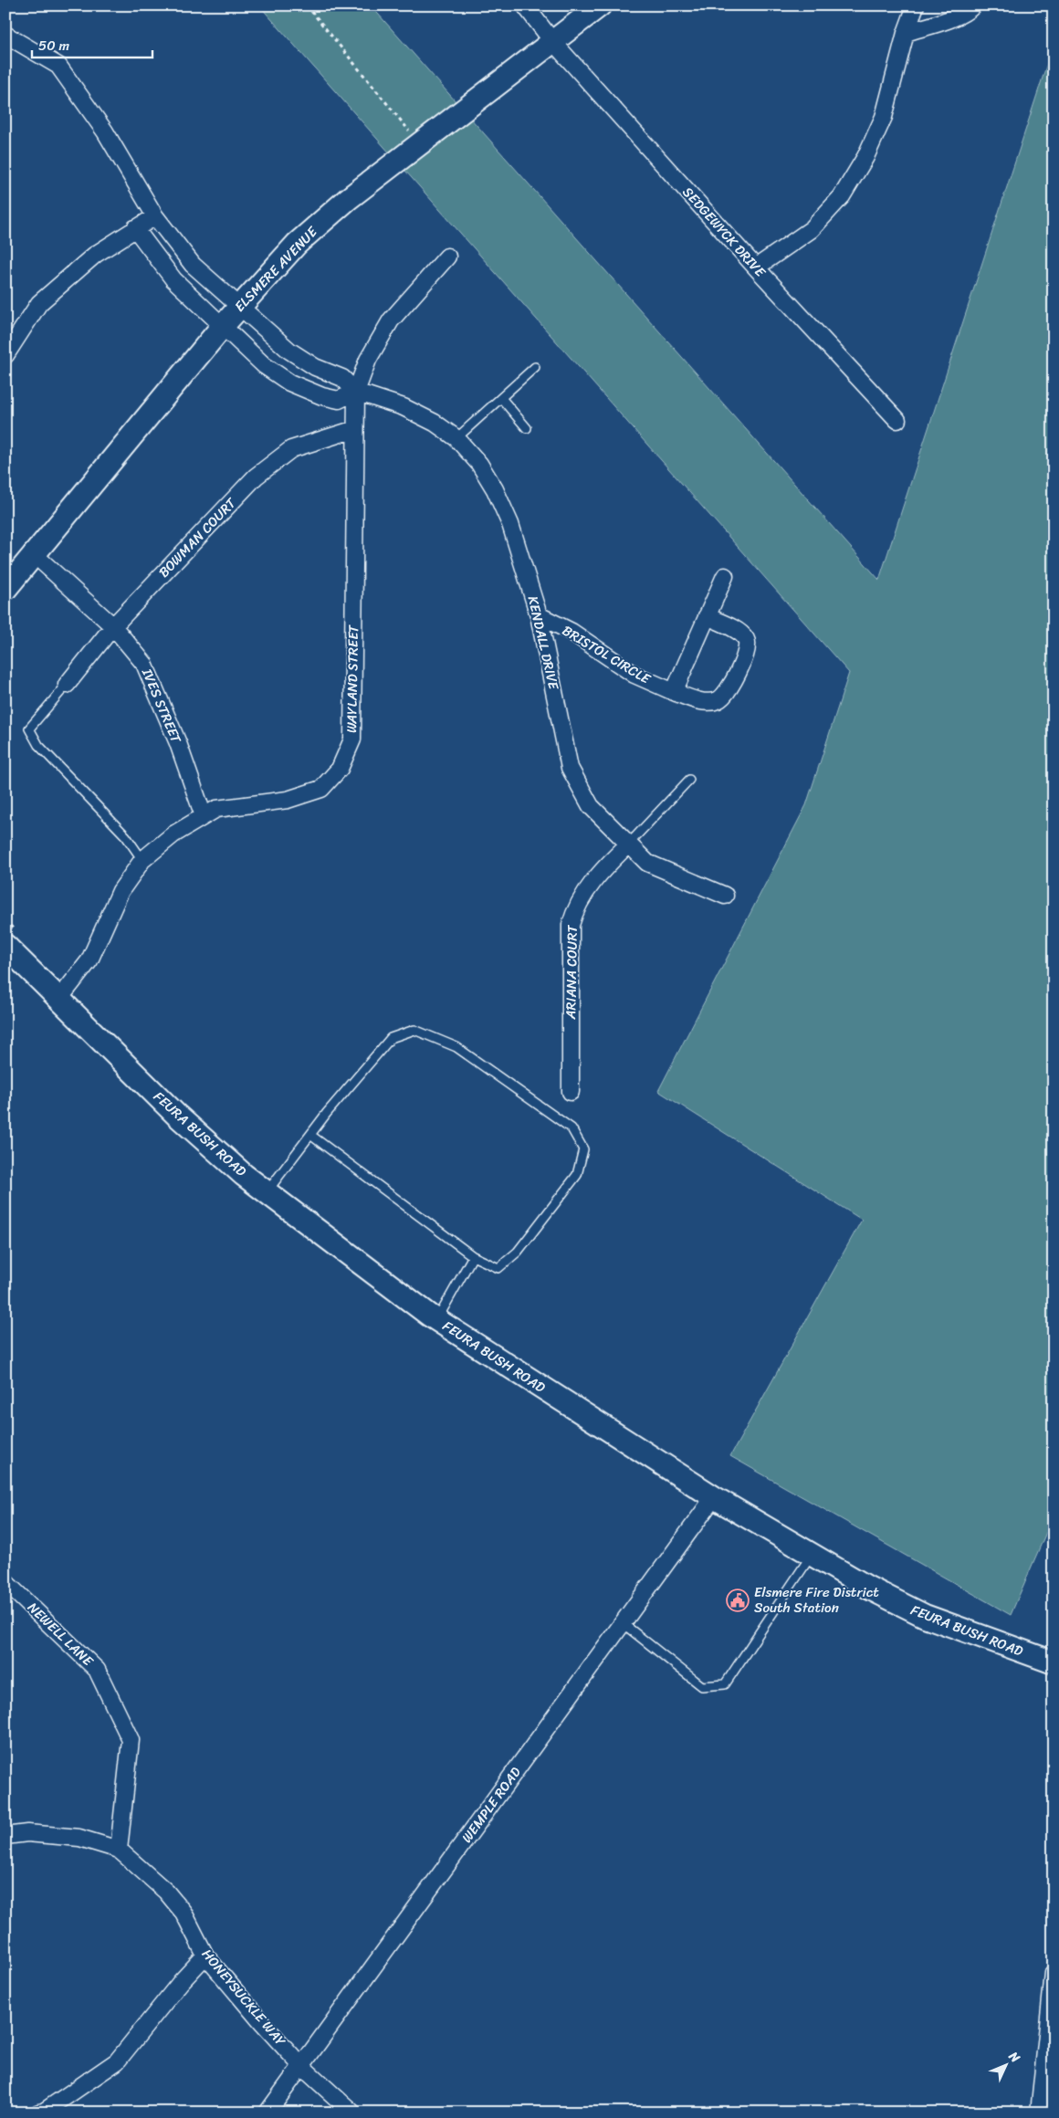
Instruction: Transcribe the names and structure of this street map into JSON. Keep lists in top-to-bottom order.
{
  "streets": {
    "main road": ["ELSMERE AVENUE", "FEURA BUSH ROAD"],
    "street": [
      "SEDGEWYCK DRIVE",
      "BOWMAN COURT",
      "KENDALL DRIVE",
      "BRISTOL CIRCLE",
      "WAYLAND STREET",
      "IVES STREET",
      "ARIANA COURT",
      "NEWELL LANE",
      "WEMPLE ROAD",
      "HONEYSUCKLE WAY"
    ]
  },
  "crossings": [
    ["SEDGEWYCK DRIVE", "ELSMERE AVENUE"],
    ["ELSMERE AVENUE", "KENDALL DRIVE"],
    ["ELSMERE AVENUE", "IVES STREET"],
    ["BOWMAN COURT", "WAYLAND STREET"],
    ["BOWMAN COURT", "IVES STREET"],
    ["KENDALL DRIVE", "BRISTOL CIRCLE"],
    ["KENDALL DRIVE", "WAYLAND STREET"],
    ["KENDALL DRIVE", "ARIANA COURT"],
    ["WAYLAND STREET", "IVES STREET"],
    ["WAYLAND STREET", "FEURA BUSH ROAD"],
    ["FEURA BUSH ROAD", "WEMPLE ROAD"],
    ["NEWELL LANE", "HONEYSUCKLE WAY"],
    ["WEMPLE ROAD", "HONEYSUCKLE WAY"]
  ],
  "places": {
    "public building": ["Elsmere Fire District South Station"]
  },
  "scale_bar": "50 m",
  "north": "top right"
}
